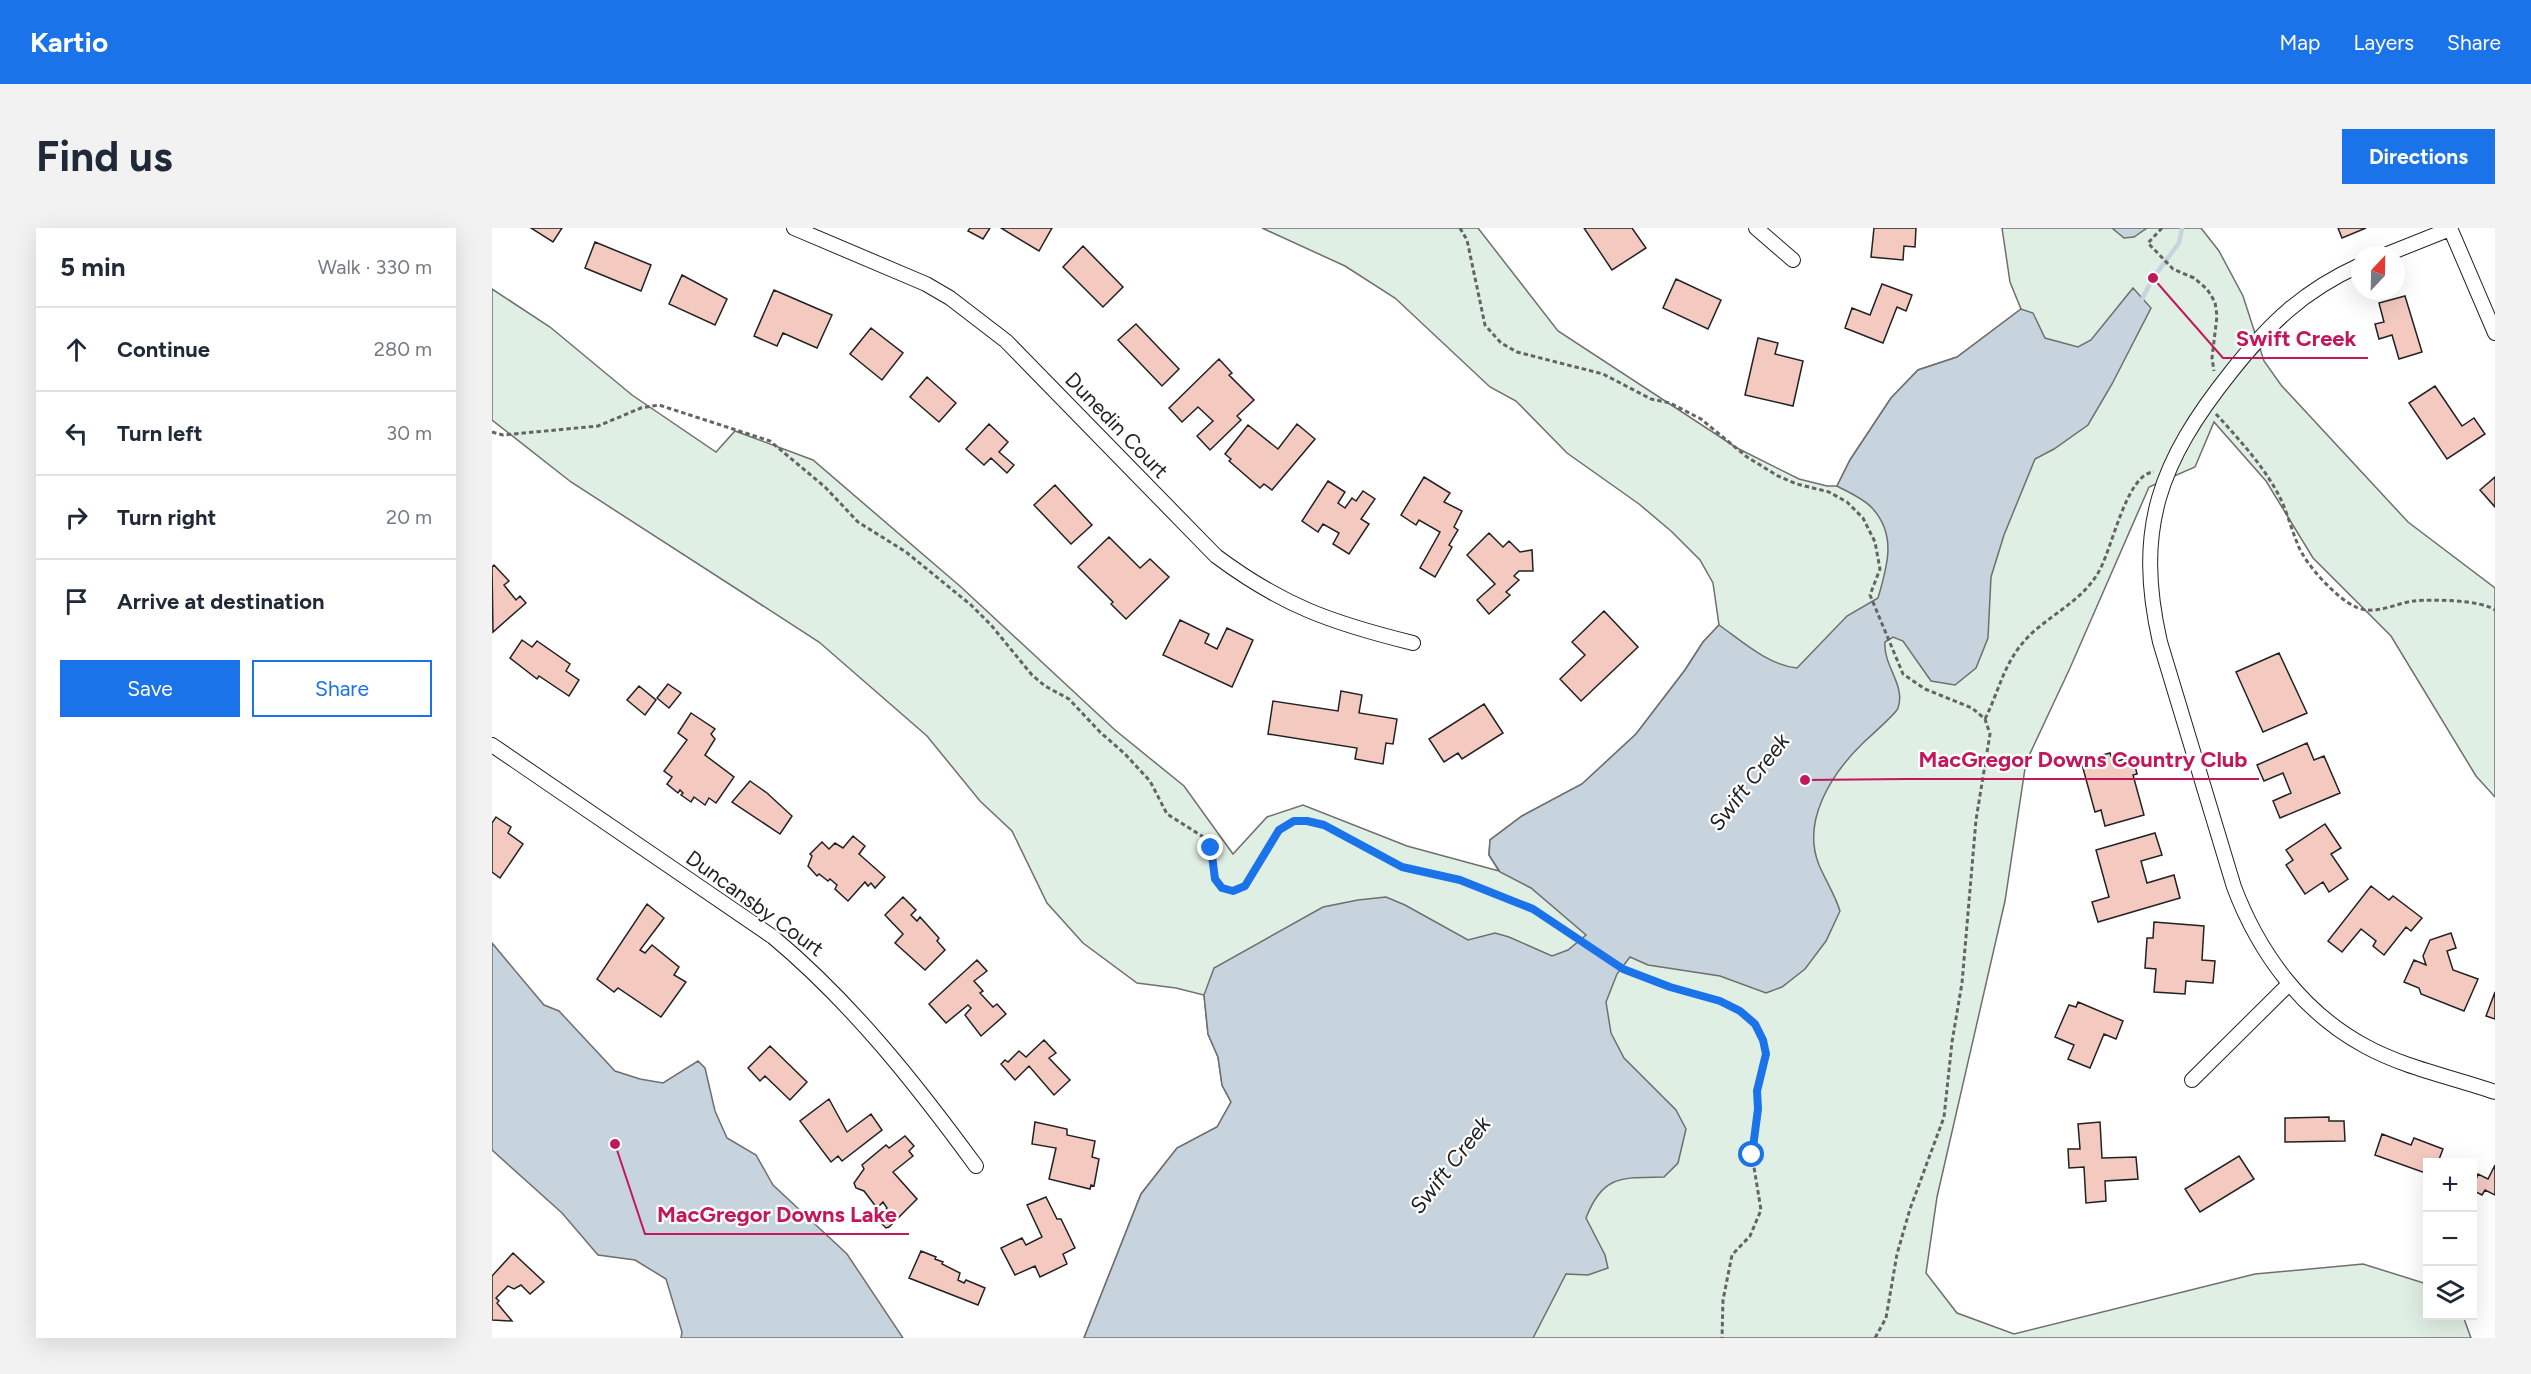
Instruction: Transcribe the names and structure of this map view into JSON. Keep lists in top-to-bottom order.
{
  "streets": {
    "street": ["Dunedin Court", "Duncansby Court"]
  },
  "water": ["Swift Creek"],
  "places": ["Swift Creek", "MacGregor Downs Country Club", "MacGregor Downs Lake"],
  "north": "top",
  "page": {
    "header": "Kartio",
    "nav": ["Map", "Layers", "Share"],
    "buttons": [
      "Directions",
      ["Save", "Share"]
    ],
    "title": "Find us",
    "heading": ["5 min", "Walk · 330 m"],
    "list": [
      ["Continue", "280 m"],
      ["Turn left", "30 m"],
      ["Turn right", "20 m"],
      "Arrive at destination"
    ],
    "map_buttons": ["+", "−"]
  }
}
